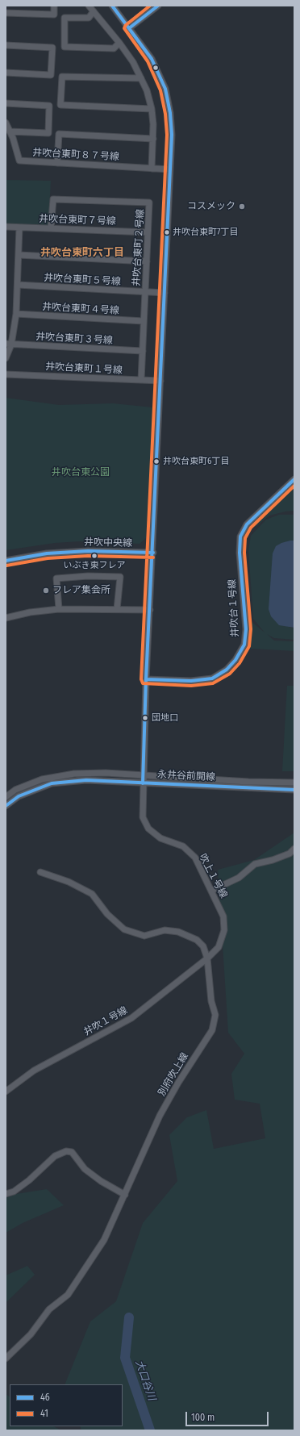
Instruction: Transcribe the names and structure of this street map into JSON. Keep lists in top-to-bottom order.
{
  "streets": {
    "street": [
      "井吹台東町８７号線",
      "井吹台東町７号線",
      "井吹台東町２号線",
      "井吹台東町５号線",
      "井吹台東町４号線",
      "井吹台東町３号線",
      "井吹台東町１号線",
      "井吹中央線",
      "井吹台１号線",
      "永井谷前開線",
      "吹上１号線",
      "井吹１号線",
      "別府吹上線"
    ]
  },
  "crossings": [
    ["井吹台東町８７号線", "吹上１号線"],
    ["井吹台東町７号線", "井吹台東町２号線"],
    ["井吹台東町２号線", "井吹台東町５号線"],
    ["井吹台東町２号線", "井吹台東町４号線"],
    ["井吹台東町２号線", "井吹台東町３号線"],
    ["井吹台東町２号線", "井吹台東町１号線"],
    ["井吹台東町５号線", "吹上１号線"],
    ["井吹台東町１号線", "吹上１号線"],
    ["井吹中央線", "吹上１号線"],
    ["井吹台１号線", "吹上１号線"],
    ["永井谷前開線", "吹上１号線"],
    ["吹上１号線", "井吹１号線"],
    ["吹上１号線", "別府吹上線"],
    ["井吹１号線", "別府吹上線"]
  ],
  "districts": ["井吹台東町六丁目"],
  "water": ["大口谷川"],
  "parks": ["井吹台東公園"],
  "places": [
    "コスメック",
    "井吹台東町7丁目",
    "井吹台東町6丁目",
    "いぶき東フレア",
    "フレア集会所",
    "団地口"
  ],
  "lines": ["transit line 46", "transit line 41"],
  "legend": ["46", "41"],
  "scale_bar": "100 m"
}
